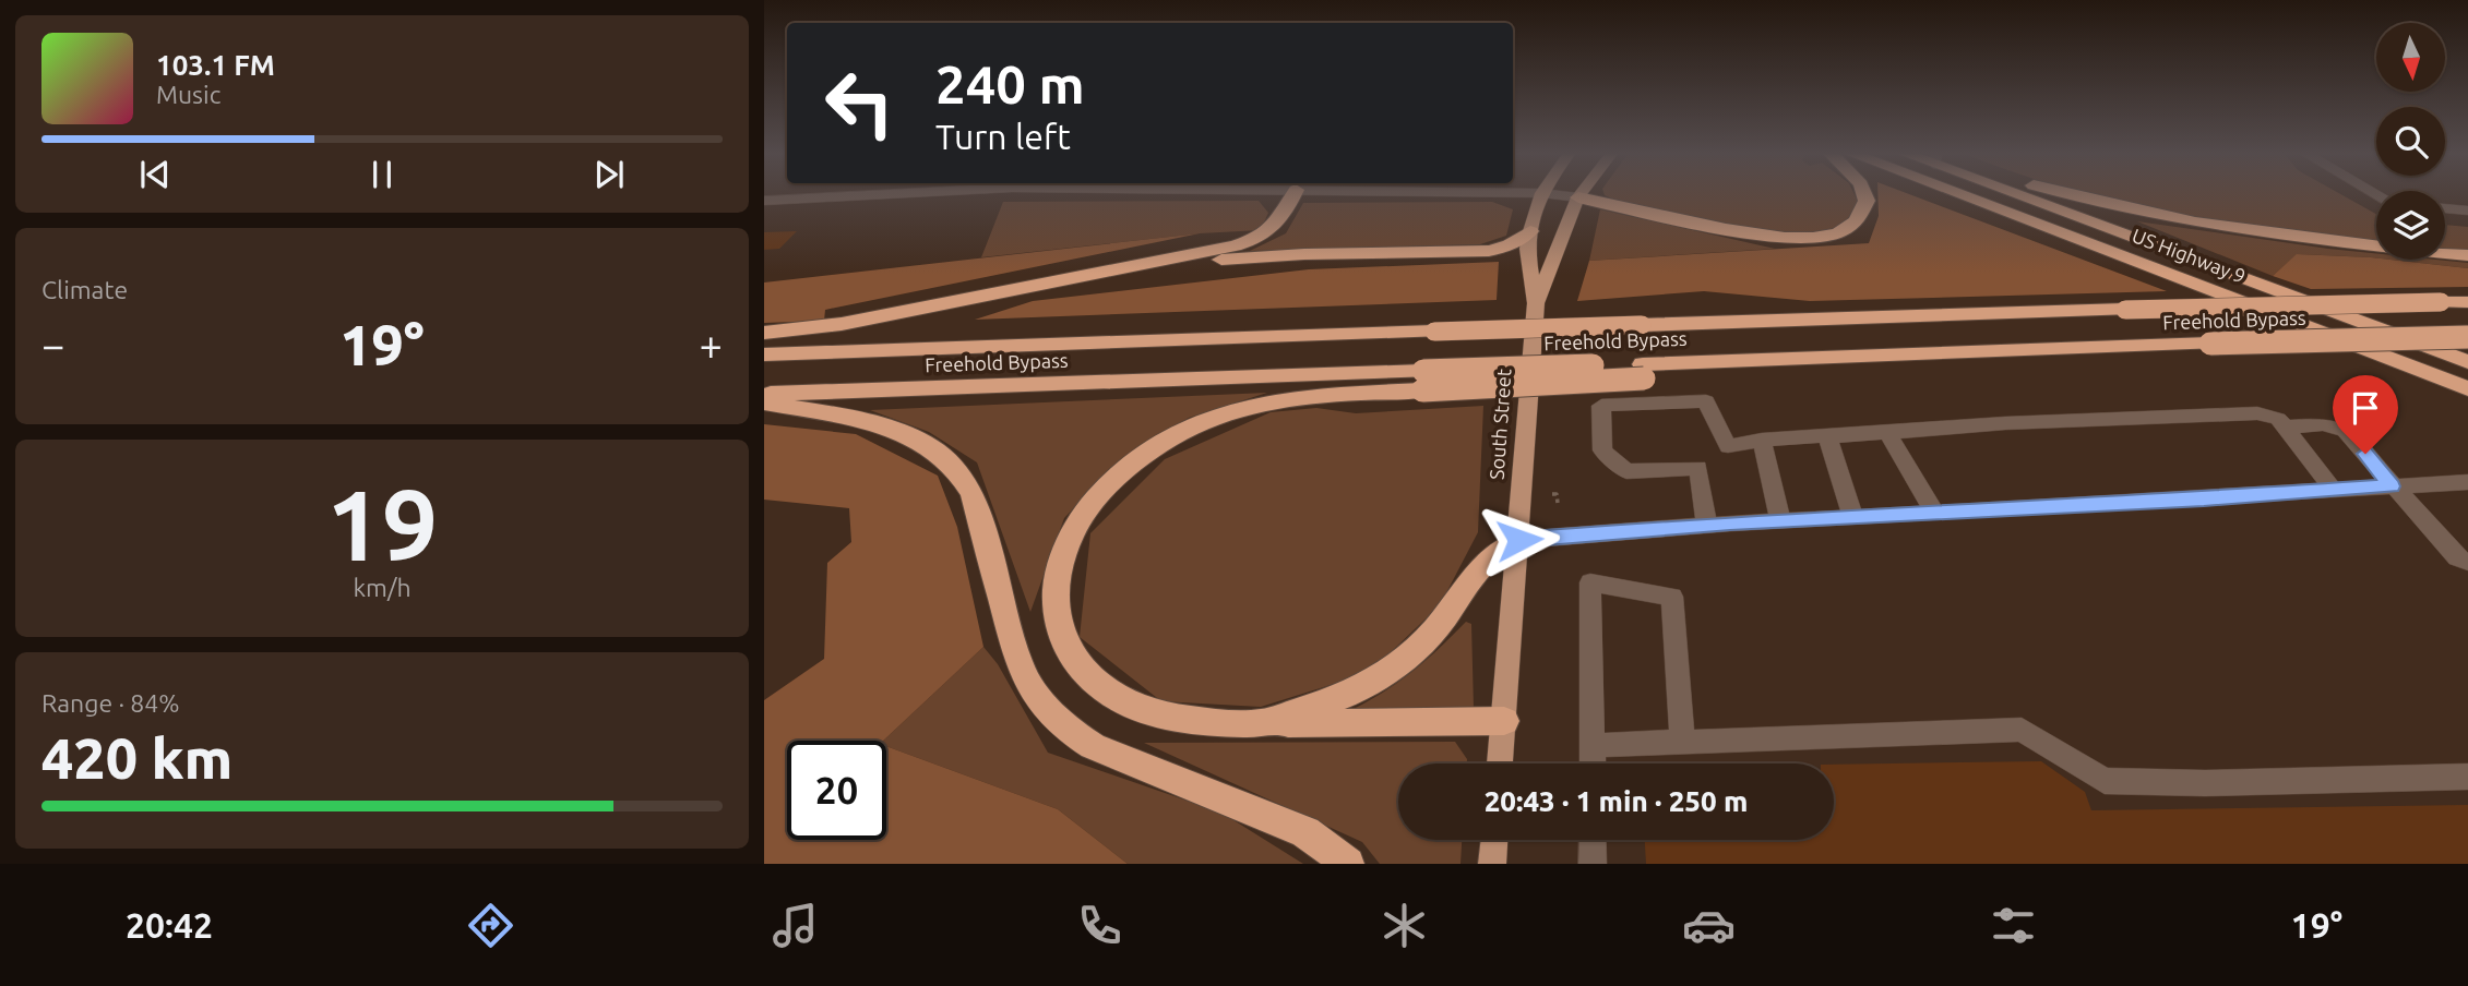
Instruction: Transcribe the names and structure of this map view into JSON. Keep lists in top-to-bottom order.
{
  "streets": {
    "highway": ["US Highway 9", "Freehold Bypass"],
    "main road": ["South Street"]
  },
  "north": "bottom",
  "page": {
    "turn": ["240 m", "Turn left"],
    "song": ["103.1 FM", "Music"],
    "tile": [
      "Climate",
      ["19", "km/h"],
      ["Range · 84%", "420 km"]
    ],
    "heat": ["−", "19°", "+"],
    "limit": "20",
    "trip": "20:43 · 1 min · 250 m",
    "tabs": ["20:42", "19°"]
  }
}
